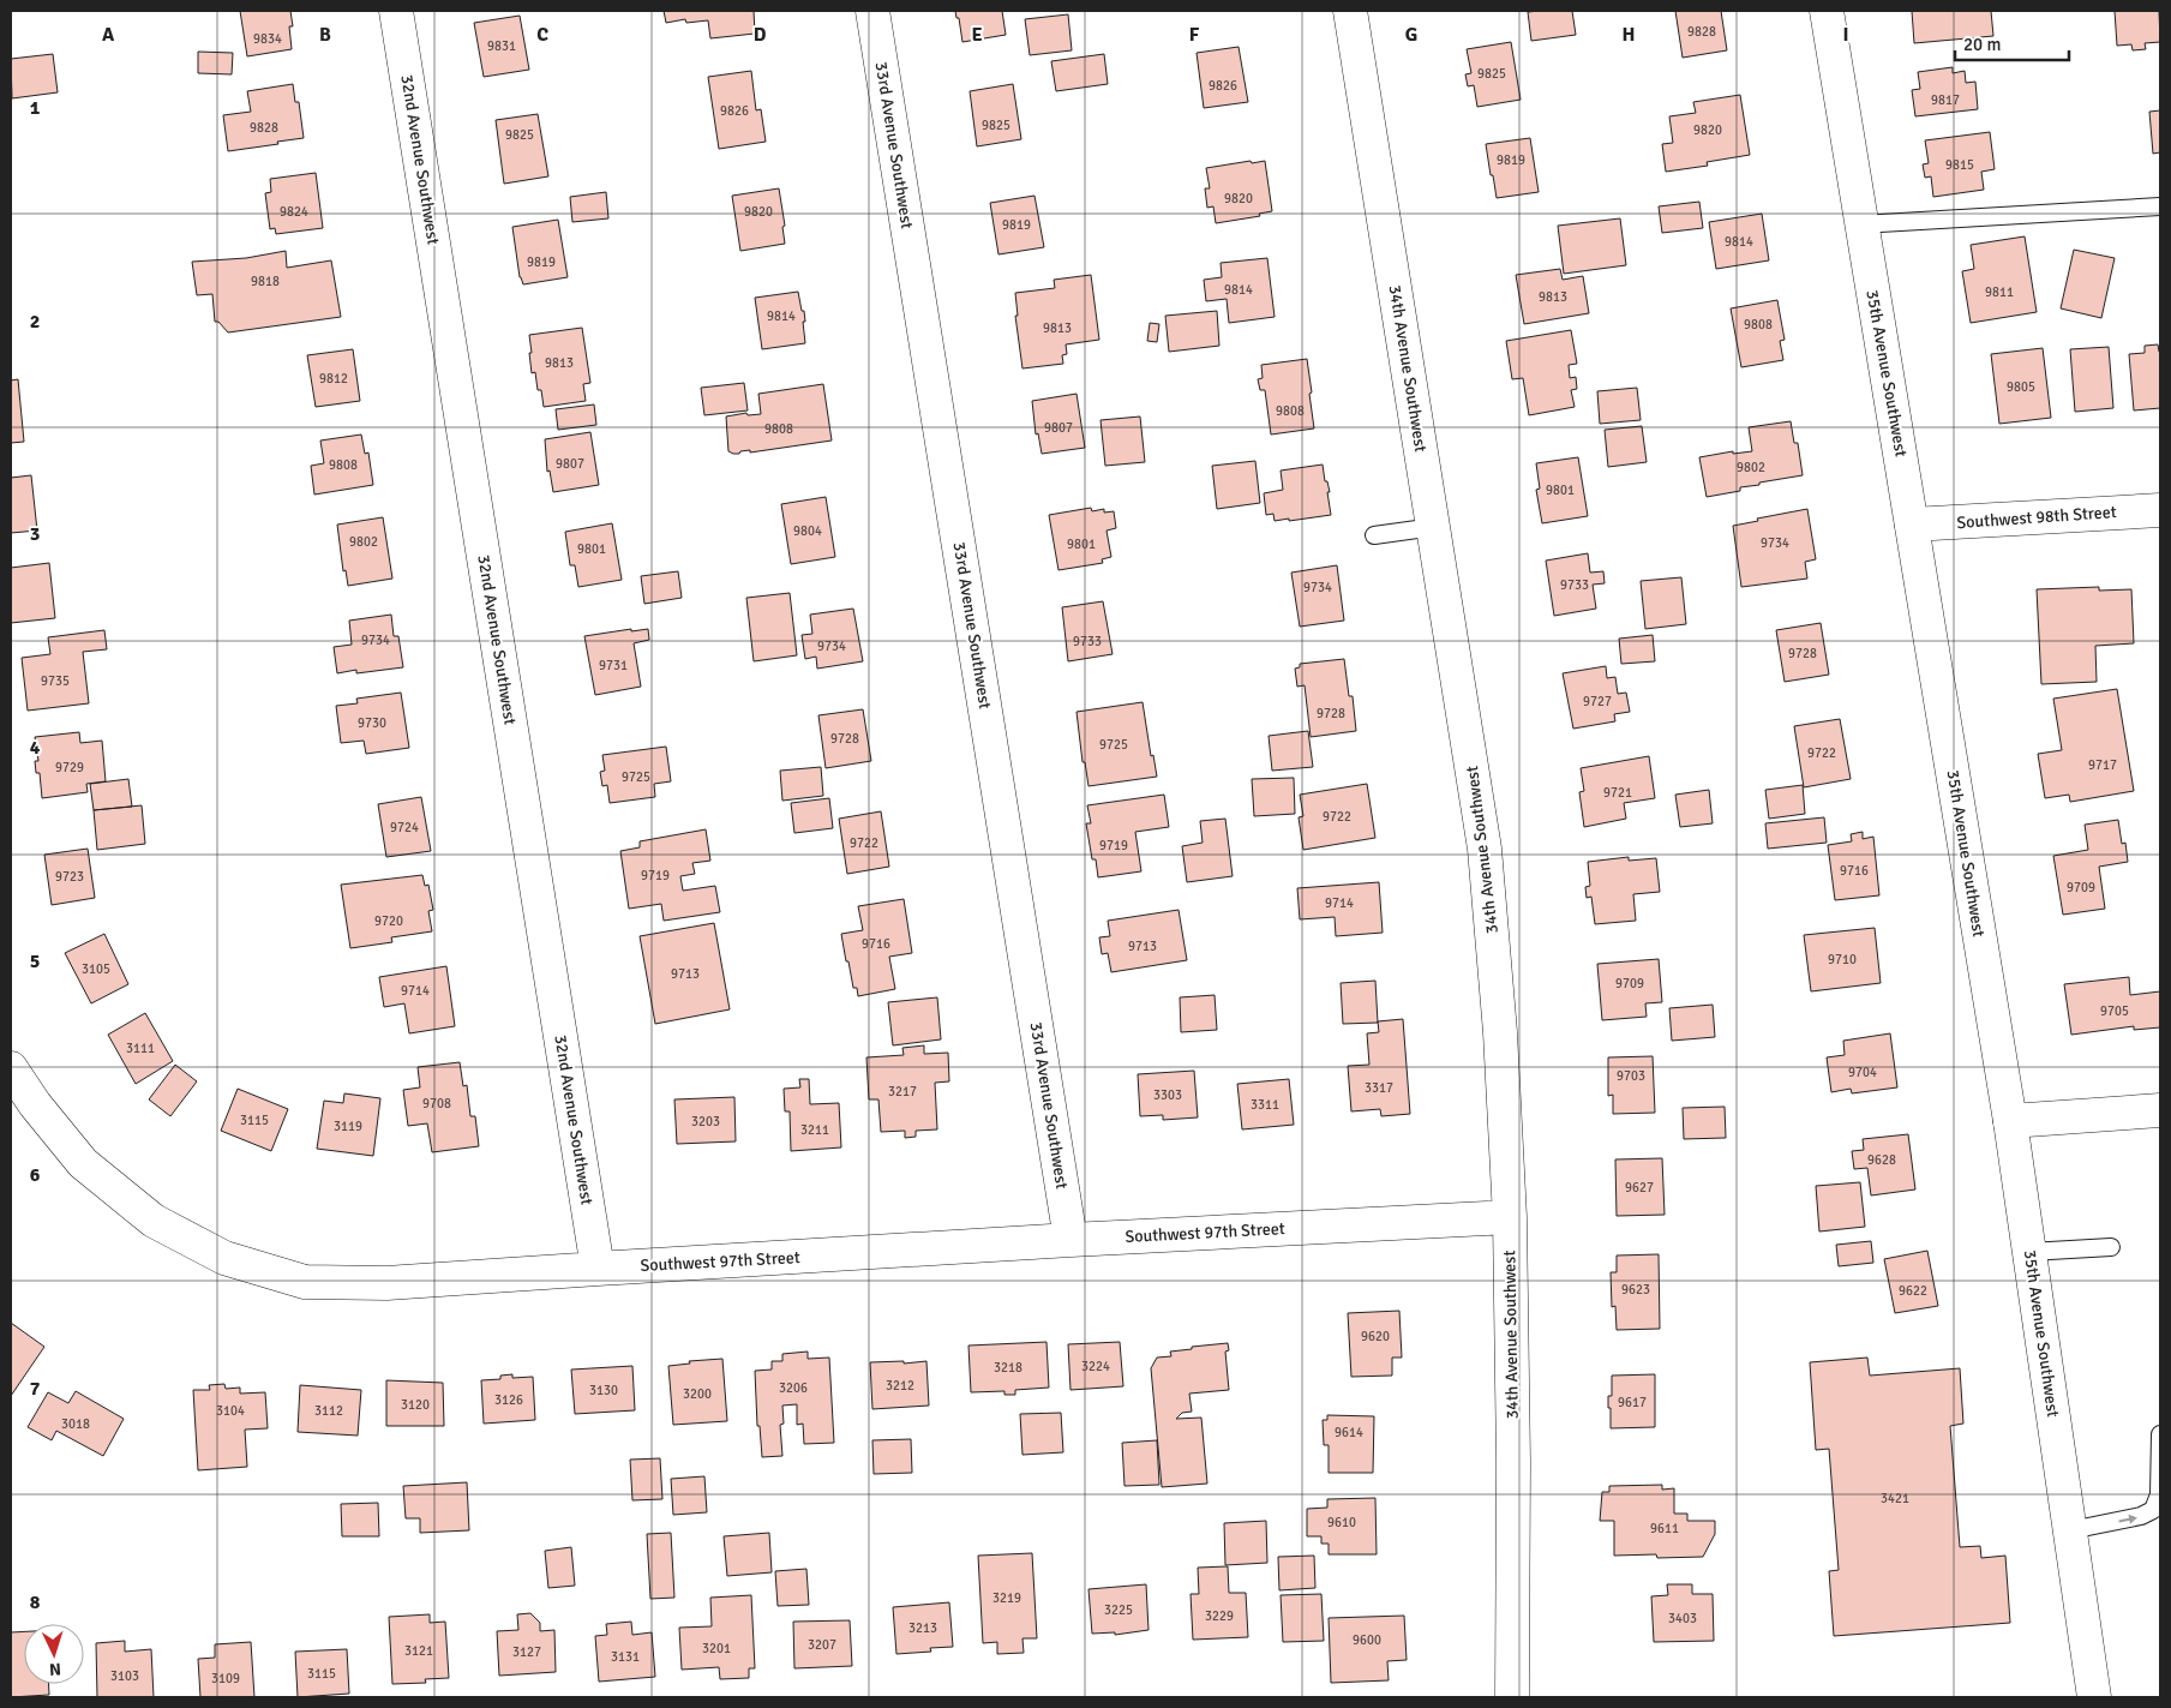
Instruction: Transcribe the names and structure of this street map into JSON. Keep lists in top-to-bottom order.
{
  "streets": {
    "street": [
      "33rd Avenue Southwest",
      "32nd Avenue Southwest",
      "34th Avenue Southwest",
      "35th Avenue Southwest",
      "Southwest 98th Street",
      "Southwest 97th Street"
    ]
  },
  "crossings": [
    ["33rd Avenue Southwest", "Southwest 97th Street"],
    ["32nd Avenue Southwest", "Southwest 97th Street"],
    ["34th Avenue Southwest", "Southwest 97th Street"],
    ["35th Avenue Southwest", "Southwest 98th Street"]
  ],
  "house_numbers": [
    "9828",
    "9834",
    "9831",
    "9825",
    "9826",
    "9817",
    "9826",
    "9825",
    "9828",
    "9820",
    "9825",
    "9819",
    "9815",
    "9820",
    "9824",
    "9820",
    "9819",
    "9814",
    "9819",
    "9818",
    "9814",
    "9811",
    "9813",
    "9814",
    "9808",
    "9813",
    "9813",
    "9812",
    "9805",
    "9808",
    "9807",
    "9808",
    "9807",
    "9808",
    "9802",
    "9801",
    "9804",
    "9802",
    "9734",
    "9801",
    "9801",
    "9733",
    "9734",
    "9734",
    "9733",
    "9734",
    "9728",
    "9731",
    "9735",
    "9727",
    "9728",
    "9730",
    "9728",
    "9725",
    "9722",
    "9717",
    "9729",
    "9725",
    "9721",
    "9722",
    "9724",
    "9722",
    "9719",
    "9716",
    "9719",
    "9723",
    "9709",
    "9714",
    "9720",
    "9716",
    "9713",
    "9710",
    "3105",
    "9713",
    "9709",
    "9714",
    "9705",
    "3111",
    "9704",
    "9703",
    "3317",
    "3217",
    "3303",
    "9708",
    "3311",
    "3115",
    "3203",
    "3119",
    "3211",
    "9628",
    "9627",
    "9623",
    "9622",
    "9620",
    "3224",
    "3218",
    "3212",
    "3206",
    "3130",
    "3200",
    "3126",
    "9617",
    "3120",
    "3104",
    "3112",
    "3018",
    "9614",
    "3421",
    "9610",
    "9611",
    "3219",
    "3225",
    "3229",
    "3403",
    "3213",
    "9600",
    "3207",
    "3201",
    "3121",
    "3127",
    "3131",
    "3115",
    "3103",
    "3109"
  ],
  "scale_bar": "20 m",
  "north": "bottom",
  "grid": {
    "columns": [
      "A",
      "B",
      "C",
      "D",
      "E",
      "F",
      "G",
      "H",
      "I"
    ],
    "rows": [
      "1",
      "2",
      "3",
      "4",
      "5",
      "6",
      "7",
      "8"
    ]
  }
}
